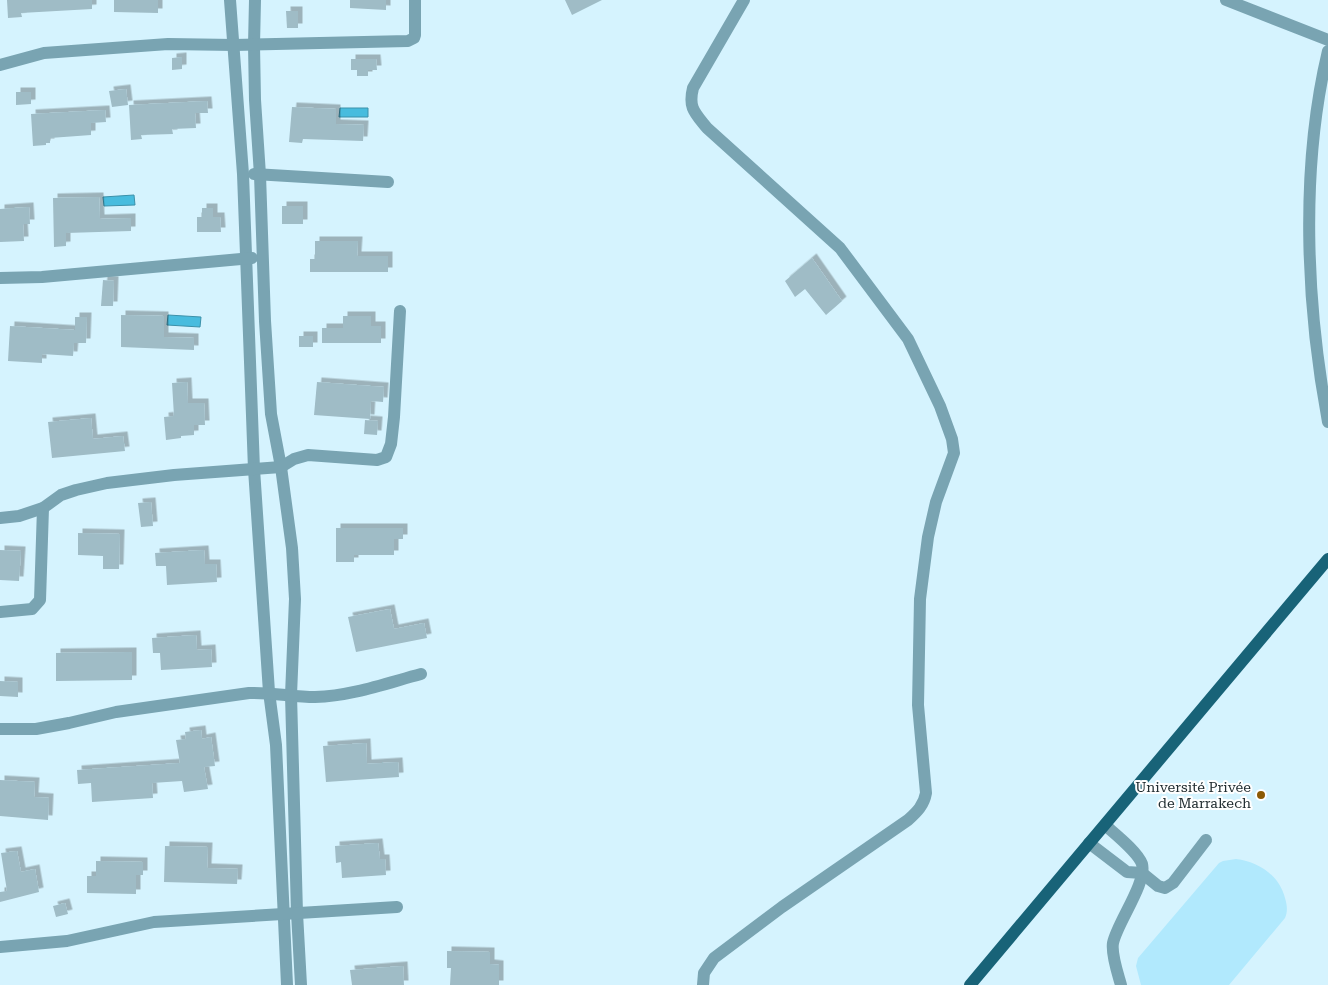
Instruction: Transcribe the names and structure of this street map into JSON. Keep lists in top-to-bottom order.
{
  "places": ["Université Privée de Marrakech"]
}
